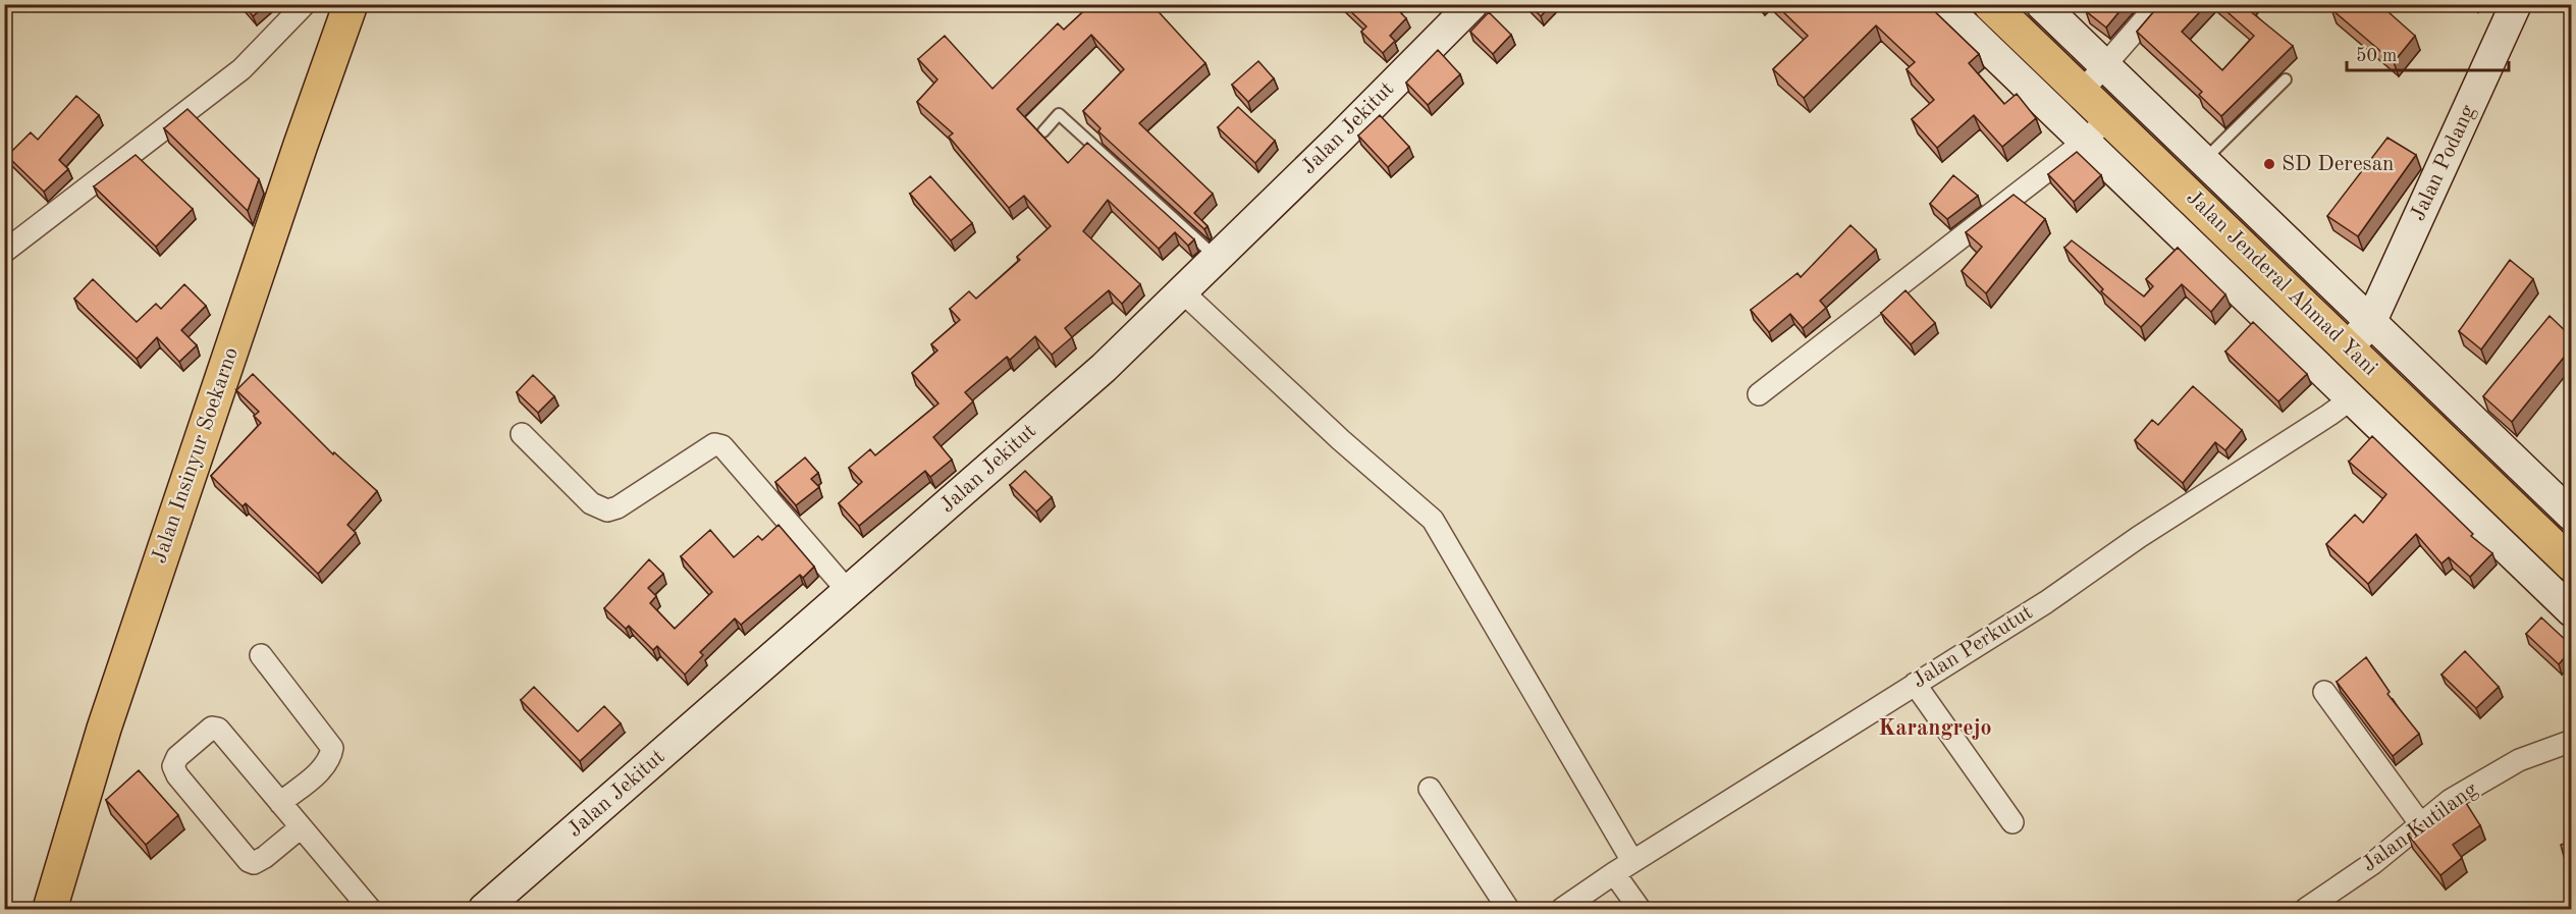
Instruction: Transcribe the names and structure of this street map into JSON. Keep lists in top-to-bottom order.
{
  "streets": {
    "main road": ["Jalan Jenderal Ahmad Yani", "Jalan Insinyur Soekarno"],
    "street": [
      "Jalan Jekitut",
      "Jalan Podang",
      "Jalan Perkutut",
      "Jalan Kutilang"
    ]
  },
  "crossings": [
    ["Jalan Podang", "Jalan Jenderal Ahmad Yani"],
    ["Jalan Jenderal Ahmad Yani", "Jalan Perkutut"]
  ],
  "districts": ["Karangrejo"],
  "places": ["SD Deresan"],
  "scale_bar": "50 m"
}
